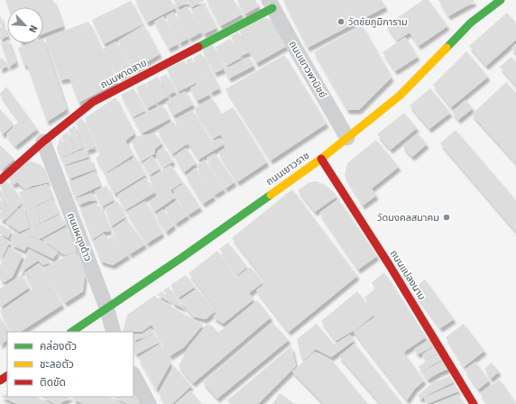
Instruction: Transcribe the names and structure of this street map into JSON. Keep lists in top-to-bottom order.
{
  "streets": {
    "street": [
      "ถนนเยาวพานิชย์",
      "ถนนพาดสาย",
      "ถนนเยาวราช",
      "ถนนผดุงด้าว",
      "ถนนแปลงนาม"
    ]
  },
  "crossings": [
    ["ถนนเยาวพานิชย์", "ถนนพาดสาย"],
    ["ถนนเยาวพานิชย์", "ถนนเยาวราช"],
    ["ถนนพาดสาย", "ถนนผดุงด้าว"],
    ["ถนนเยาวราช", "ถนนผดุงด้าว"],
    ["ถนนเยาวราช", "ถนนแปลงนาม"]
  ],
  "places": ["วัดชัยภูมิการาม", "วัดมงคลสมาคม"],
  "legend": ["คล่องตัว", "ชะลอตัว", "ติดขัด"],
  "north": "bottom right"
}
